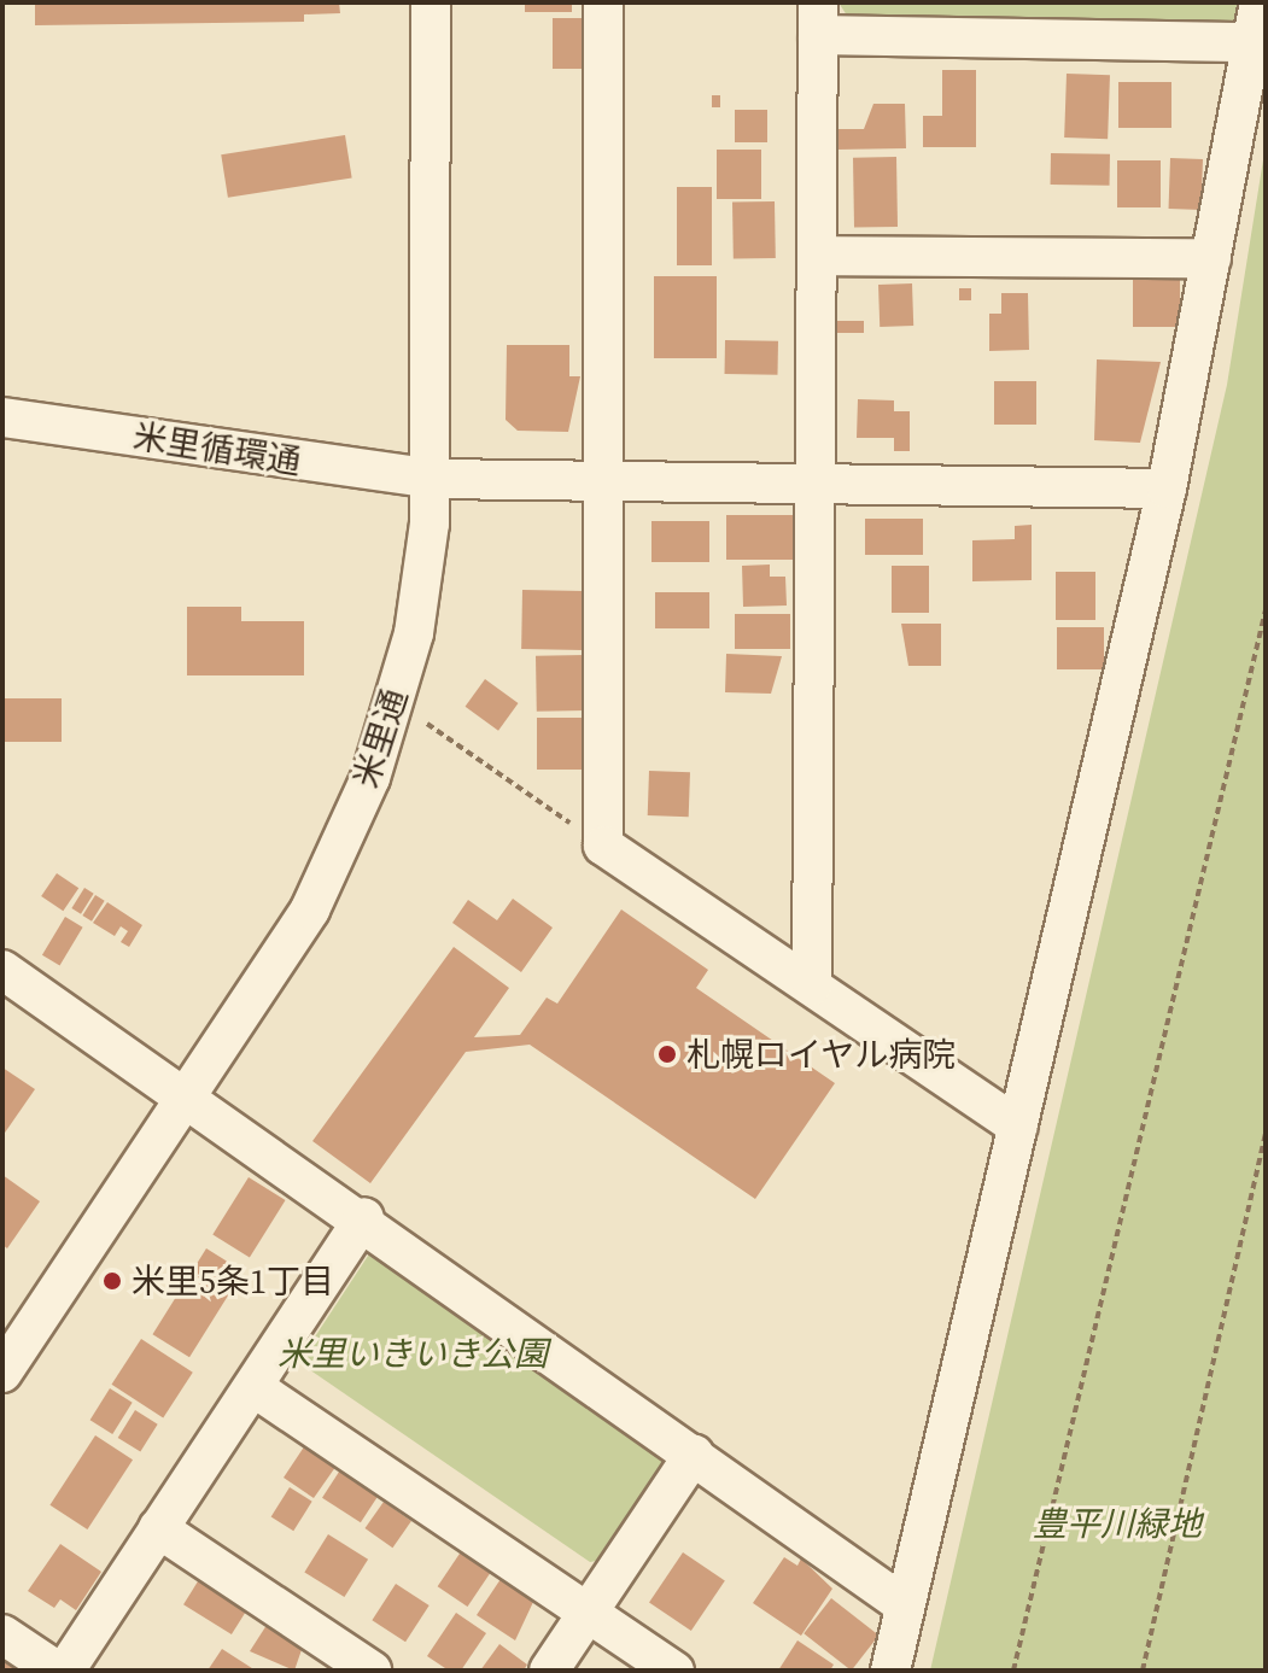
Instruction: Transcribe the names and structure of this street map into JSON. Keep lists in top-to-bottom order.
{
  "streets": {
    "street": ["米里循環通", "米里通"]
  },
  "crossings": [
    ["米里循環通", "米里通"]
  ],
  "parks": ["米里いきいき公園", "豊平川緑地"],
  "places": ["札幌ロイヤル病院", "米里5条1丁目"]
}
